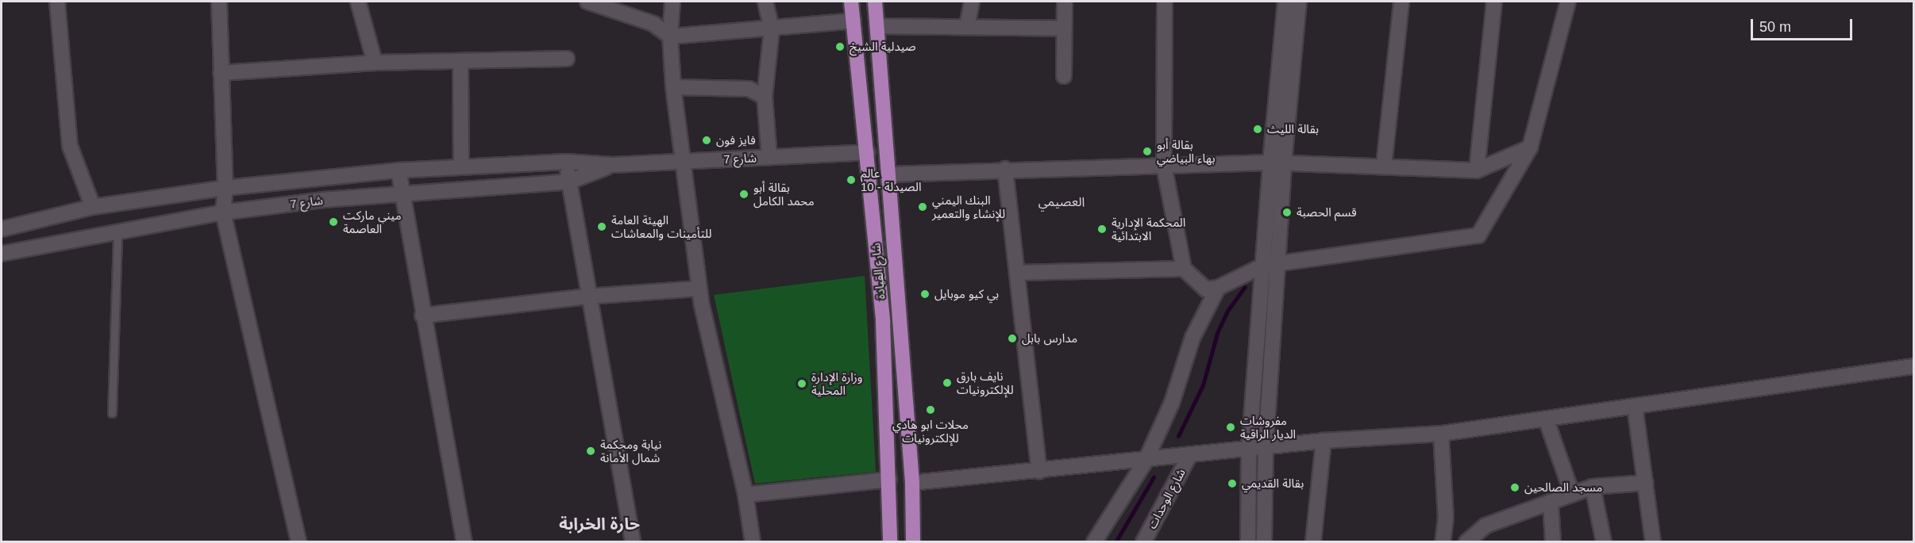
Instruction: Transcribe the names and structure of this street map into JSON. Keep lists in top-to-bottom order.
{
  "streets": {
    "main road": ["شارع القيادة"],
    "street": ["شارع 7", "شارع الوحدات"]
  },
  "crossings": [
    ["شارع 7", "شارع القيادة"]
  ],
  "districts": ["العصيمي", "حارة الخرابة"],
  "places": [
    "صيدلية الشيخ",
    "بقالة الليث",
    "فايز فون",
    "بقالة أبو بهاء البياضي",
    "عالم الصيدلة - 10",
    "بقالة أبو محمد الكامل",
    "البنك اليمني للإنشاء والتعمير",
    "قسم الحصبة",
    "ميني ماركت العاصمة",
    "الهيئة العامة للتأمينات والمعاشات",
    "المحكمة الإدارية الابتدائية",
    "بي كيو موبايل",
    "مدارس بابل",
    "نايف بارق للإلكترونيات",
    "وزارة الإدارة المحلية",
    "محلات ابو هادي للإلكترونيات",
    "مفروشات الديار الراقية",
    "نيابة ومحكمة شمال الأمانة",
    "بقالة القديمي",
    "مسجد الصالحين"
  ],
  "scale_bar": "50 m"
}
